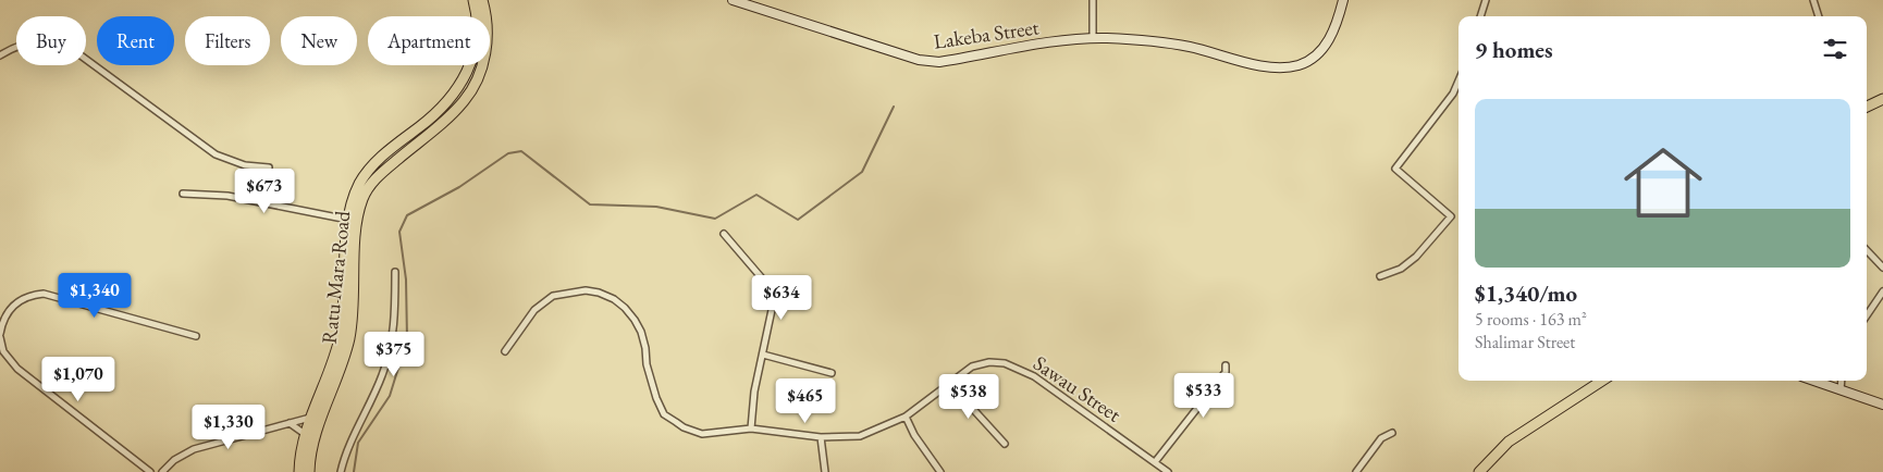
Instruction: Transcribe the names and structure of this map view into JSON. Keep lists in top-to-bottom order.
{
  "streets": {
    "main road": ["Lakeba Street", "Ratu Mara Road"],
    "street": ["Sawau Street"]
  },
  "page": {
    "chip": [
      "Buy",
      "Rent",
      "Filters",
      "New",
      "Apartment"
    ],
    "heading": "9 homes",
    "list": [
      {
        "name": "$1,340/mo",
        "note": "5 rooms · 163 m² · Shalimar Street"
      }
    ],
    "price": [
      "$673",
      "$1,340",
      "$634",
      "$375",
      "$1,070",
      "$533",
      "$538",
      "$465",
      "$1,330"
    ]
  }
}
